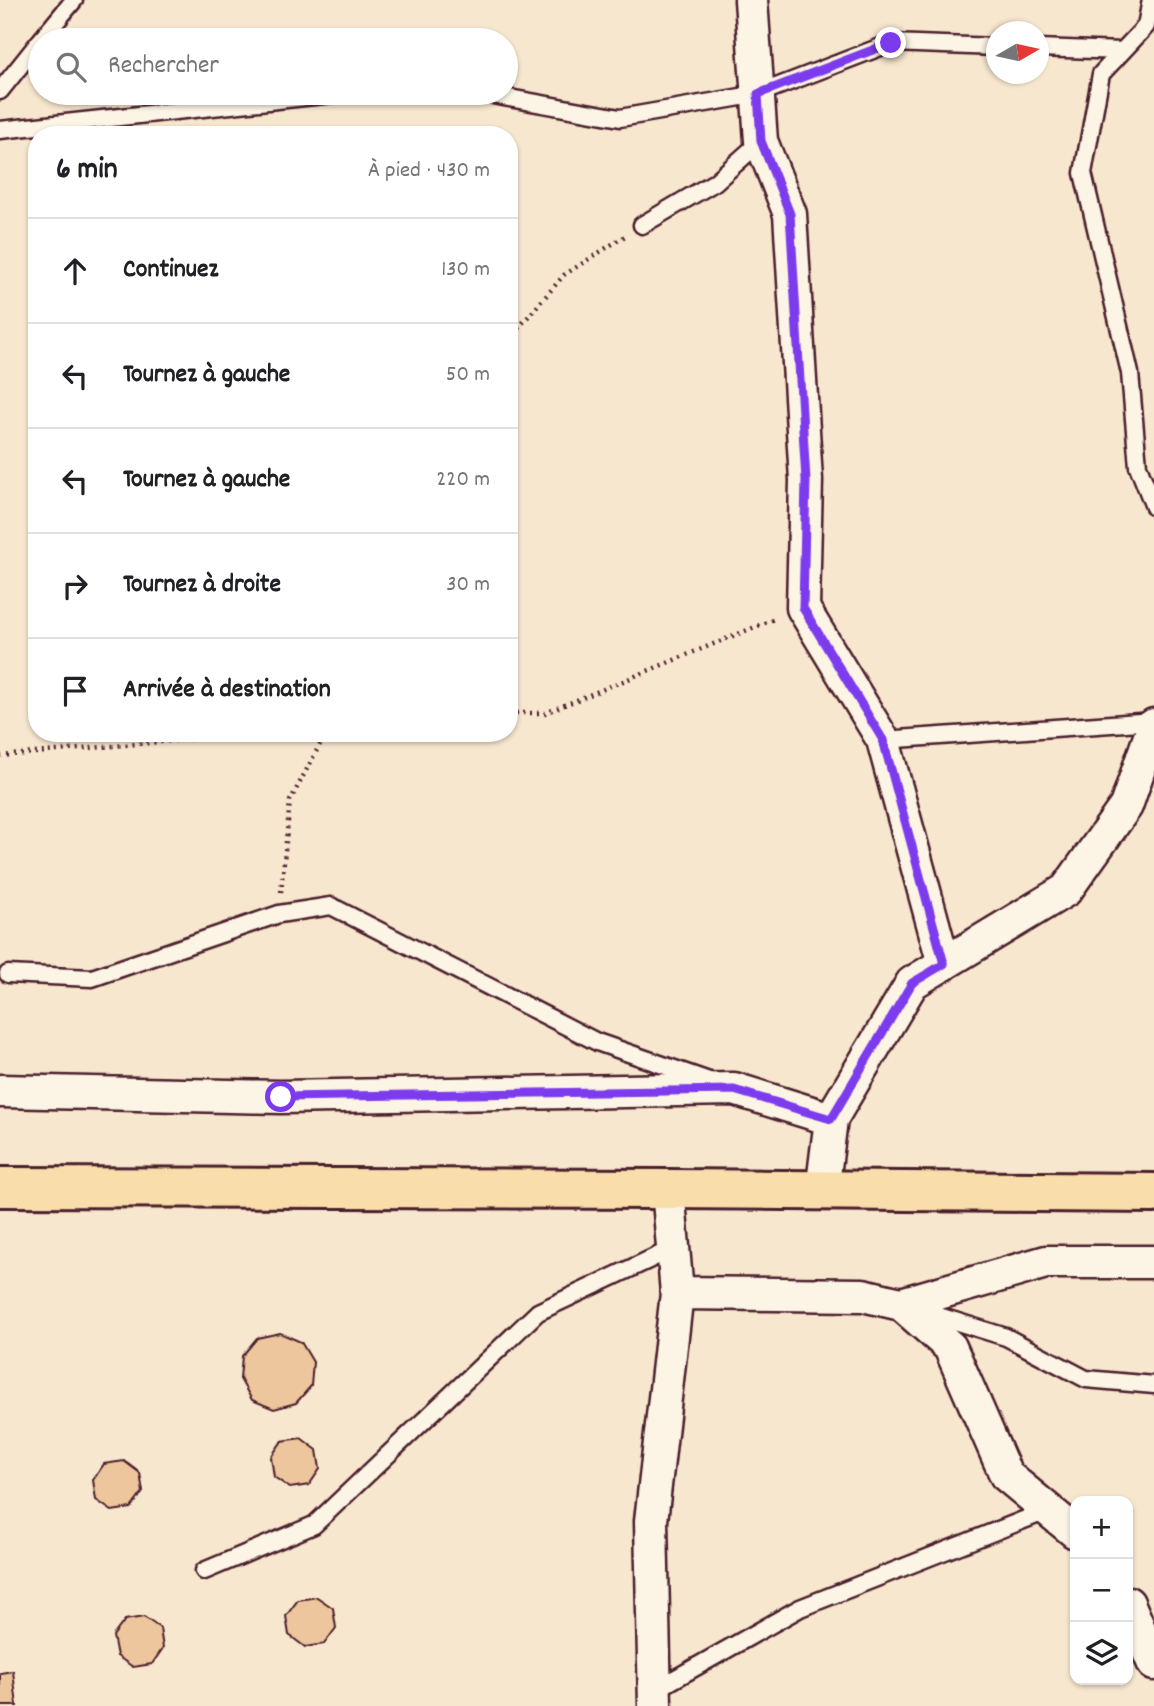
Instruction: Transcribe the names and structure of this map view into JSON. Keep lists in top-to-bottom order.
{
  "north": "right",
  "page": {
    "search": "Rechercher",
    "heading": ["6 min", "À pied · 430 m"],
    "list": [
      ["Continuez", "130 m"],
      ["Tournez à gauche", "50 m"],
      ["Tournez à gauche", "220 m"],
      ["Tournez à droite", "30 m"],
      "Arrivée à destination"
    ],
    "map_buttons": ["+", "−"]
  }
}
